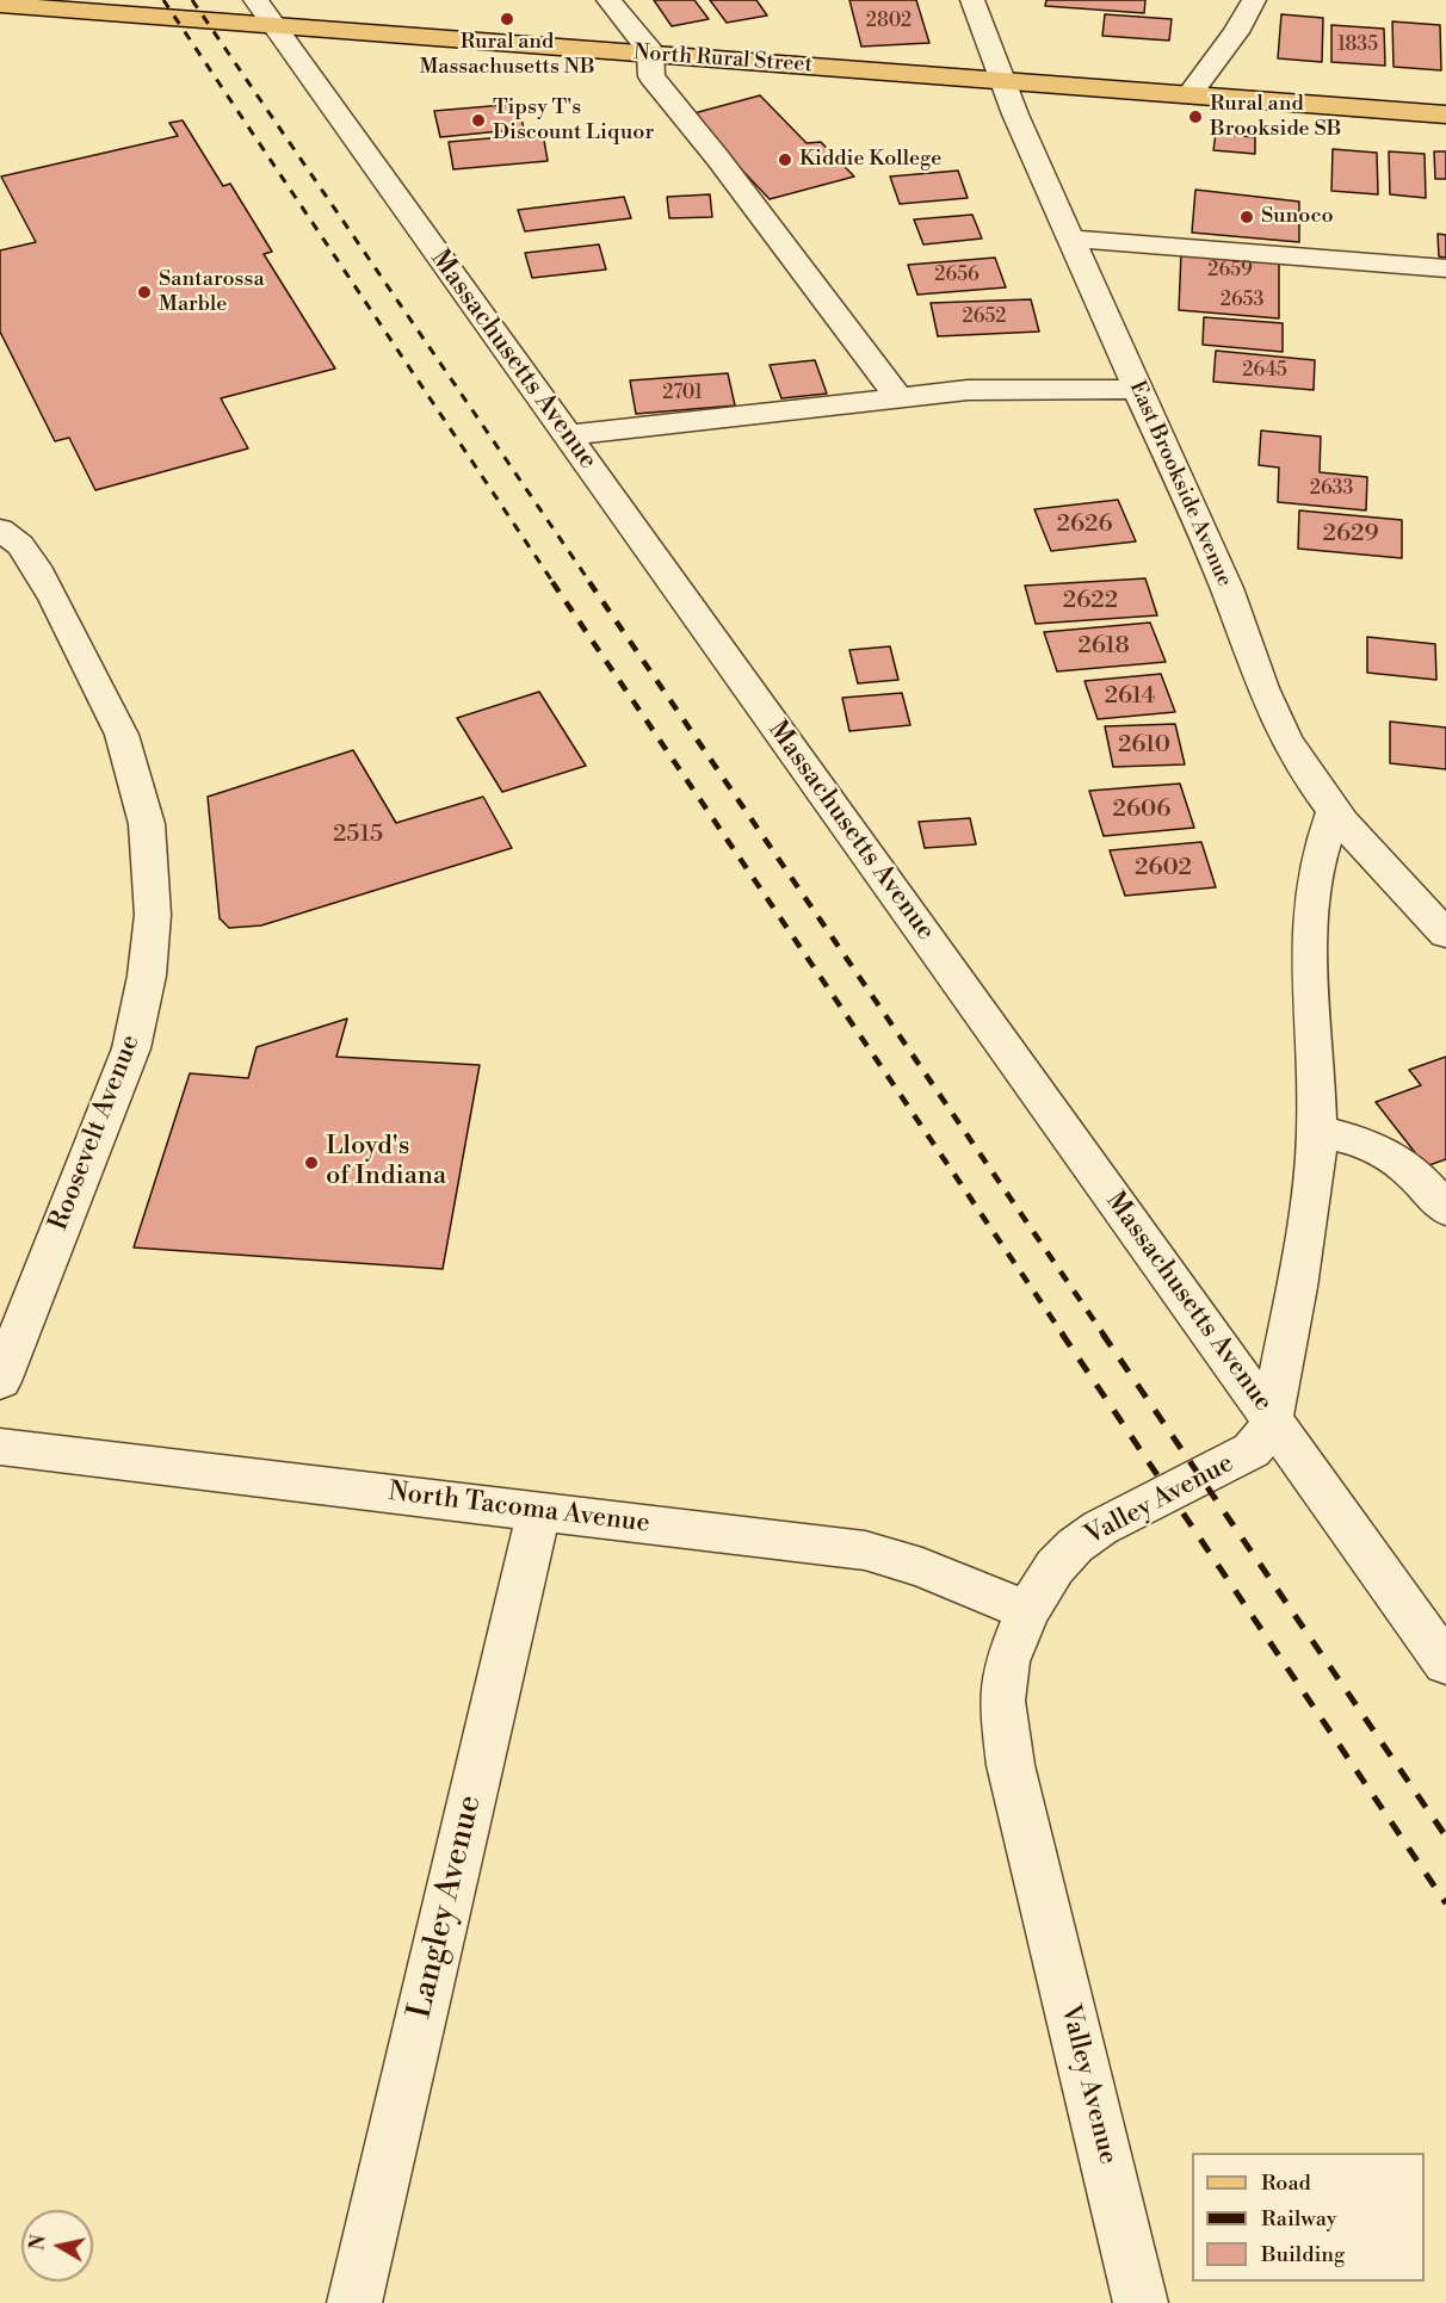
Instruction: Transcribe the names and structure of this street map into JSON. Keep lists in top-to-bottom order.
{
  "streets": {
    "main road": ["North Rural Street"],
    "street": [
      "Massachusetts Avenue",
      "East Brookside Avenue",
      "Roosevelt Avenue",
      "Valley Avenue",
      "North Tacoma Avenue",
      "Langley Avenue"
    ]
  },
  "crossings": [
    ["North Rural Street", "Massachusetts Avenue"],
    ["North Rural Street", "East Brookside Avenue"],
    ["Massachusetts Avenue", "Valley Avenue"],
    ["East Brookside Avenue", "Valley Avenue"],
    ["Valley Avenue", "North Tacoma Avenue"],
    ["North Tacoma Avenue", "Langley Avenue"]
  ],
  "places": [
    "Rural and Massachusetts NB",
    "Rural and Brookside SB",
    "Tipsy T's Discount Liquor",
    "Kiddie Kollege",
    "Sunoco",
    "Santarossa Marble",
    "Lloyd's of Indiana"
  ],
  "house_numbers": [
    "2802",
    "1835",
    "2659",
    "2656",
    "2653",
    "2652",
    "2645",
    "2701",
    "2633",
    "2626",
    "2629",
    "2622",
    "2618",
    "2614",
    "2610",
    "2606",
    "2515",
    "2602"
  ],
  "legend": ["Road", "Railway", "Building"],
  "north": "left"
}
